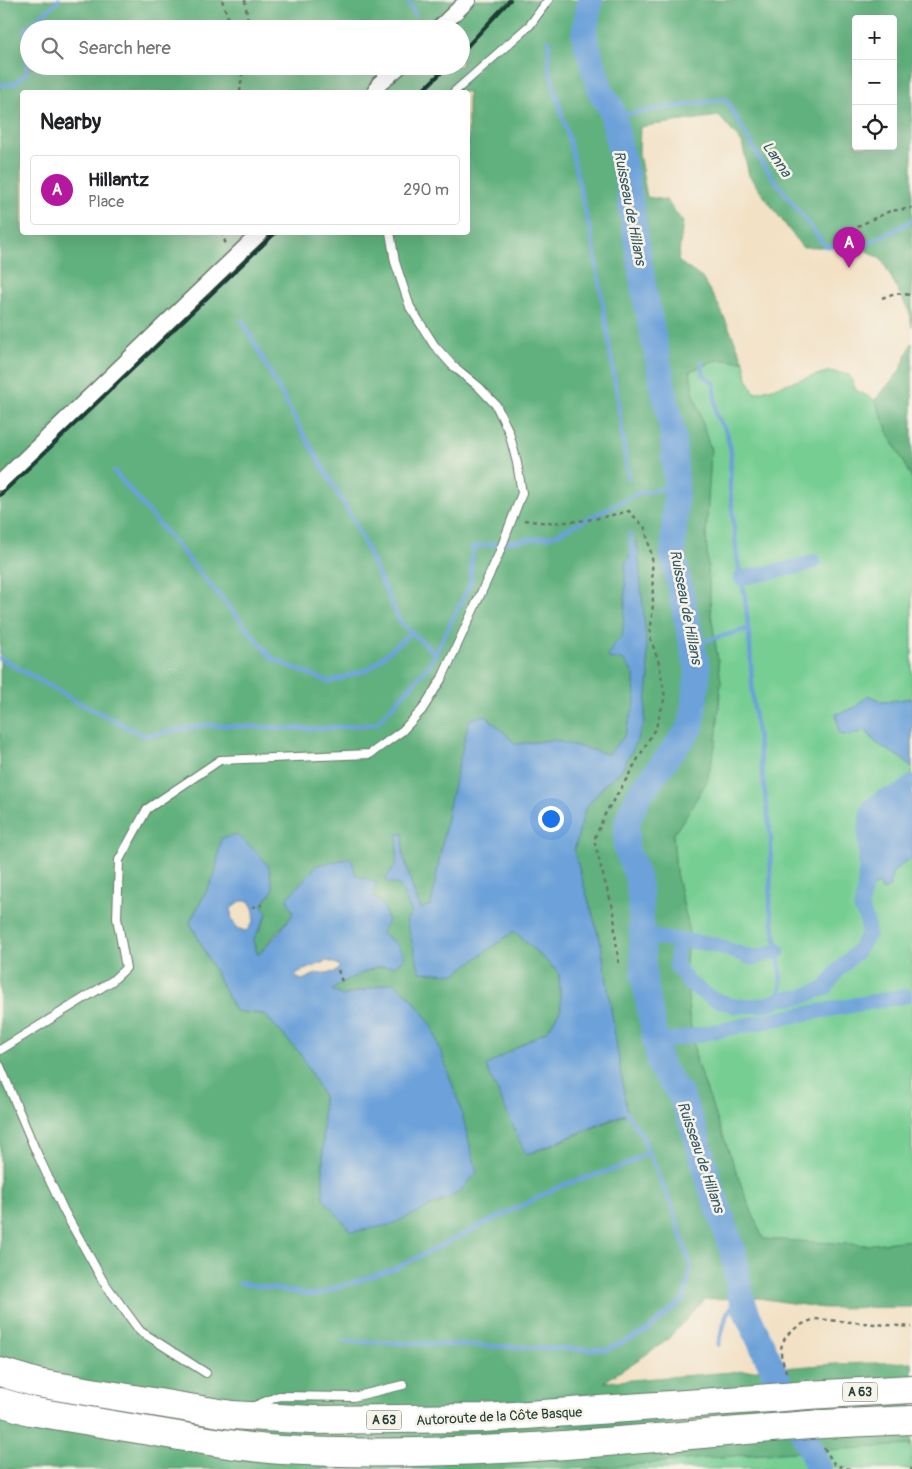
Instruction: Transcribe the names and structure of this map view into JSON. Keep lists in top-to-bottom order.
{
  "streets": {
    "highway": ["A 63", "Autoroute de la Côte Basque"]
  },
  "water": ["Lanna", "Ruisseau de Hillans"],
  "page": {
    "map_buttons": ["+", "−"],
    "search": "Search here",
    "heading": "Nearby",
    "list": [
      {
        "mark": "A",
        "name": "Hillantz",
        "note": "Place",
        "value": "290 m"
      }
    ],
    "pins": "A"
  }
}
